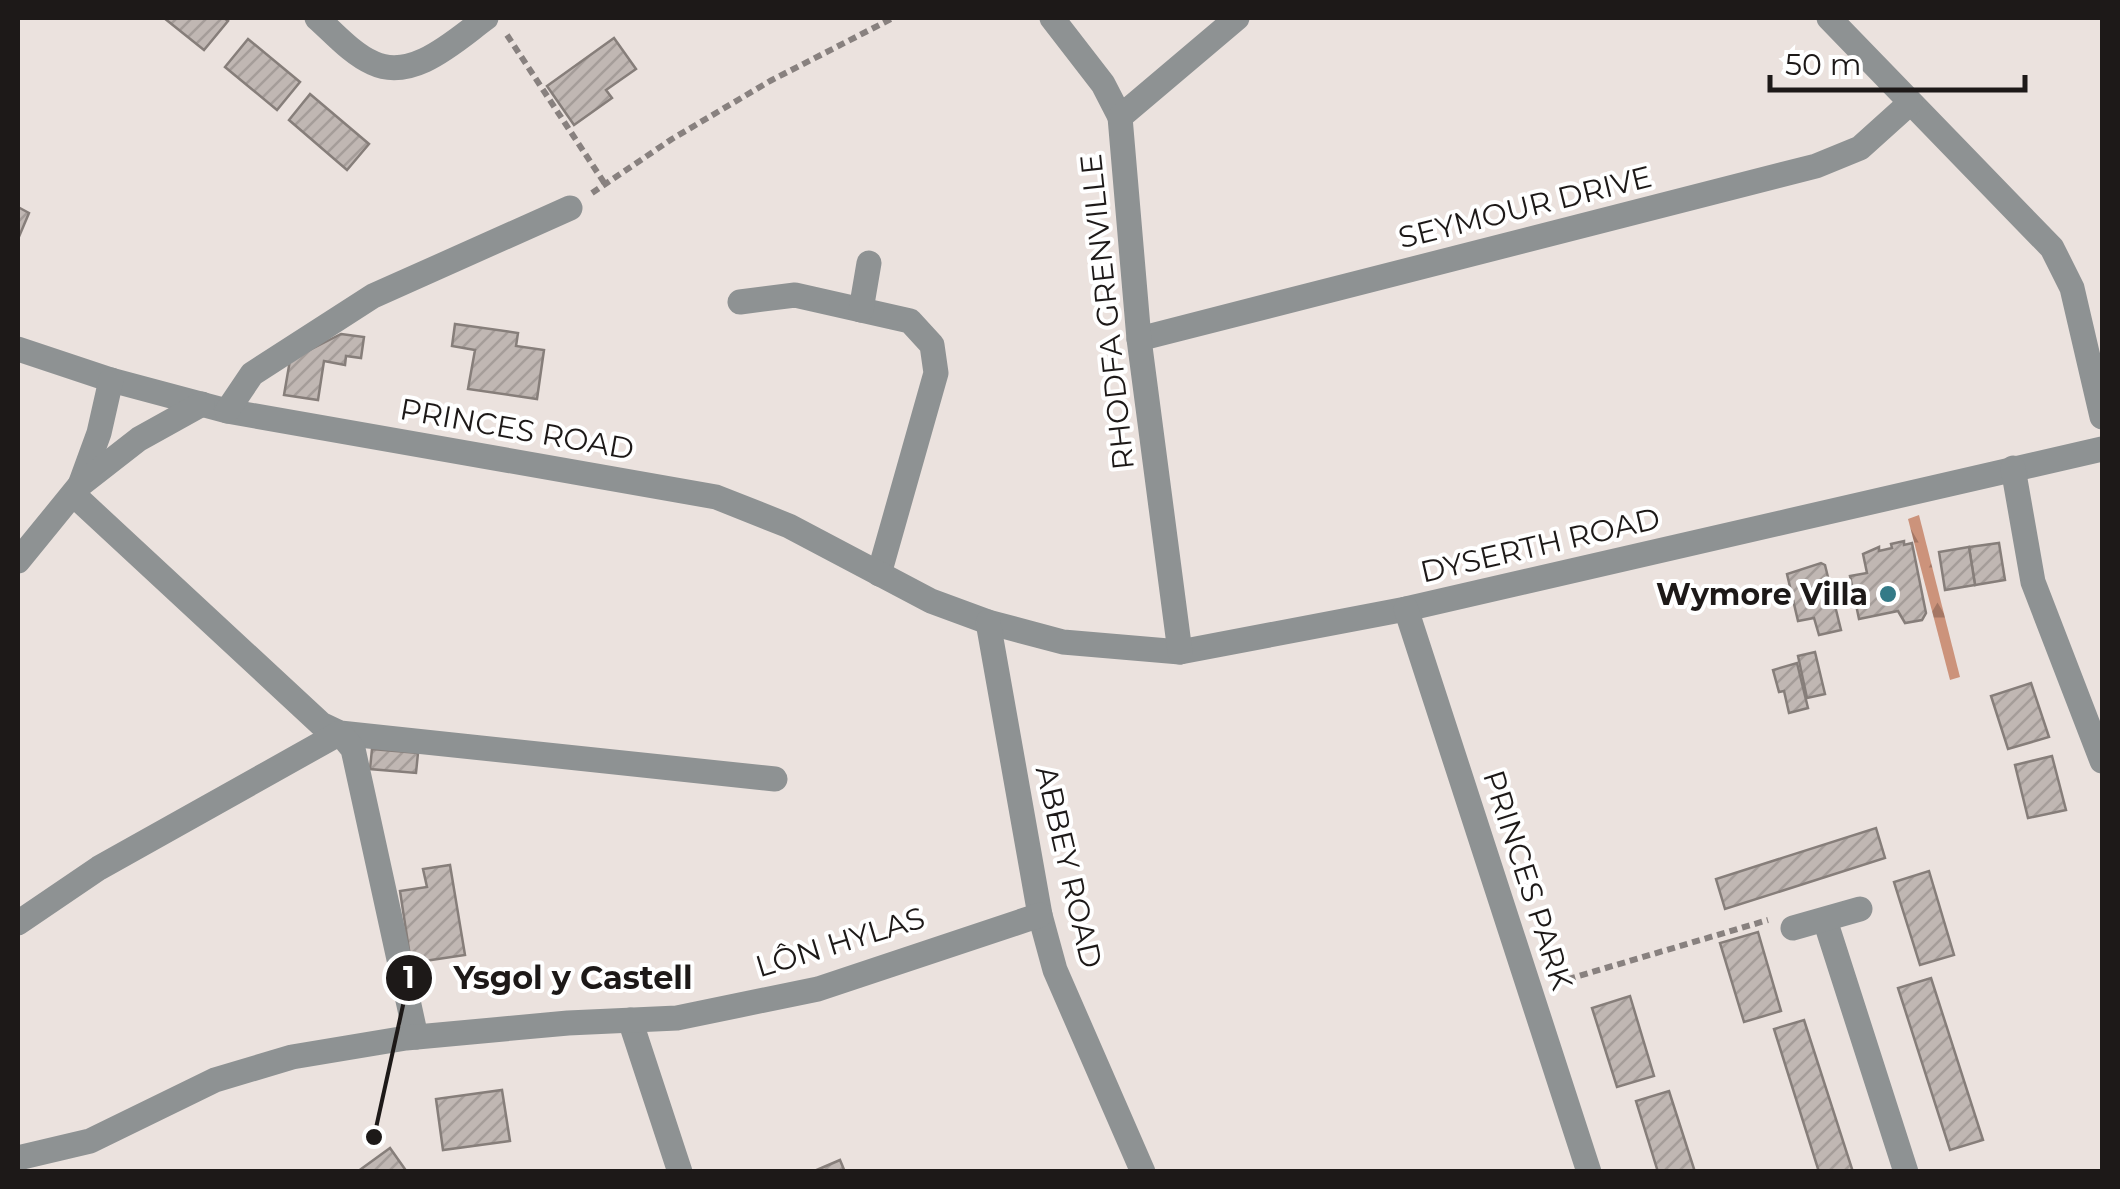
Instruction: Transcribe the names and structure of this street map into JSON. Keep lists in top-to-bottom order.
{
  "streets": {
    "street": [
      "SEYMOUR DRIVE",
      "RHODFA GRENVILLE",
      "PRINCES ROAD",
      "DYSERTH ROAD",
      "ABBEY ROAD",
      "PRINCES PARK",
      "LÔN HYLAS"
    ]
  },
  "crossings": [
    ["SEYMOUR DRIVE", "RHODFA GRENVILLE"],
    ["RHODFA GRENVILLE", "DYSERTH ROAD"],
    ["PRINCES ROAD", "DYSERTH ROAD"],
    ["PRINCES ROAD", "ABBEY ROAD"],
    ["DYSERTH ROAD", "ABBEY ROAD"],
    ["DYSERTH ROAD", "PRINCES PARK"],
    ["ABBEY ROAD", "LÔN HYLAS"]
  ],
  "places": ["Wymore Villa", "Ysgol y Castell"],
  "scale_bar": "50 m"
}
